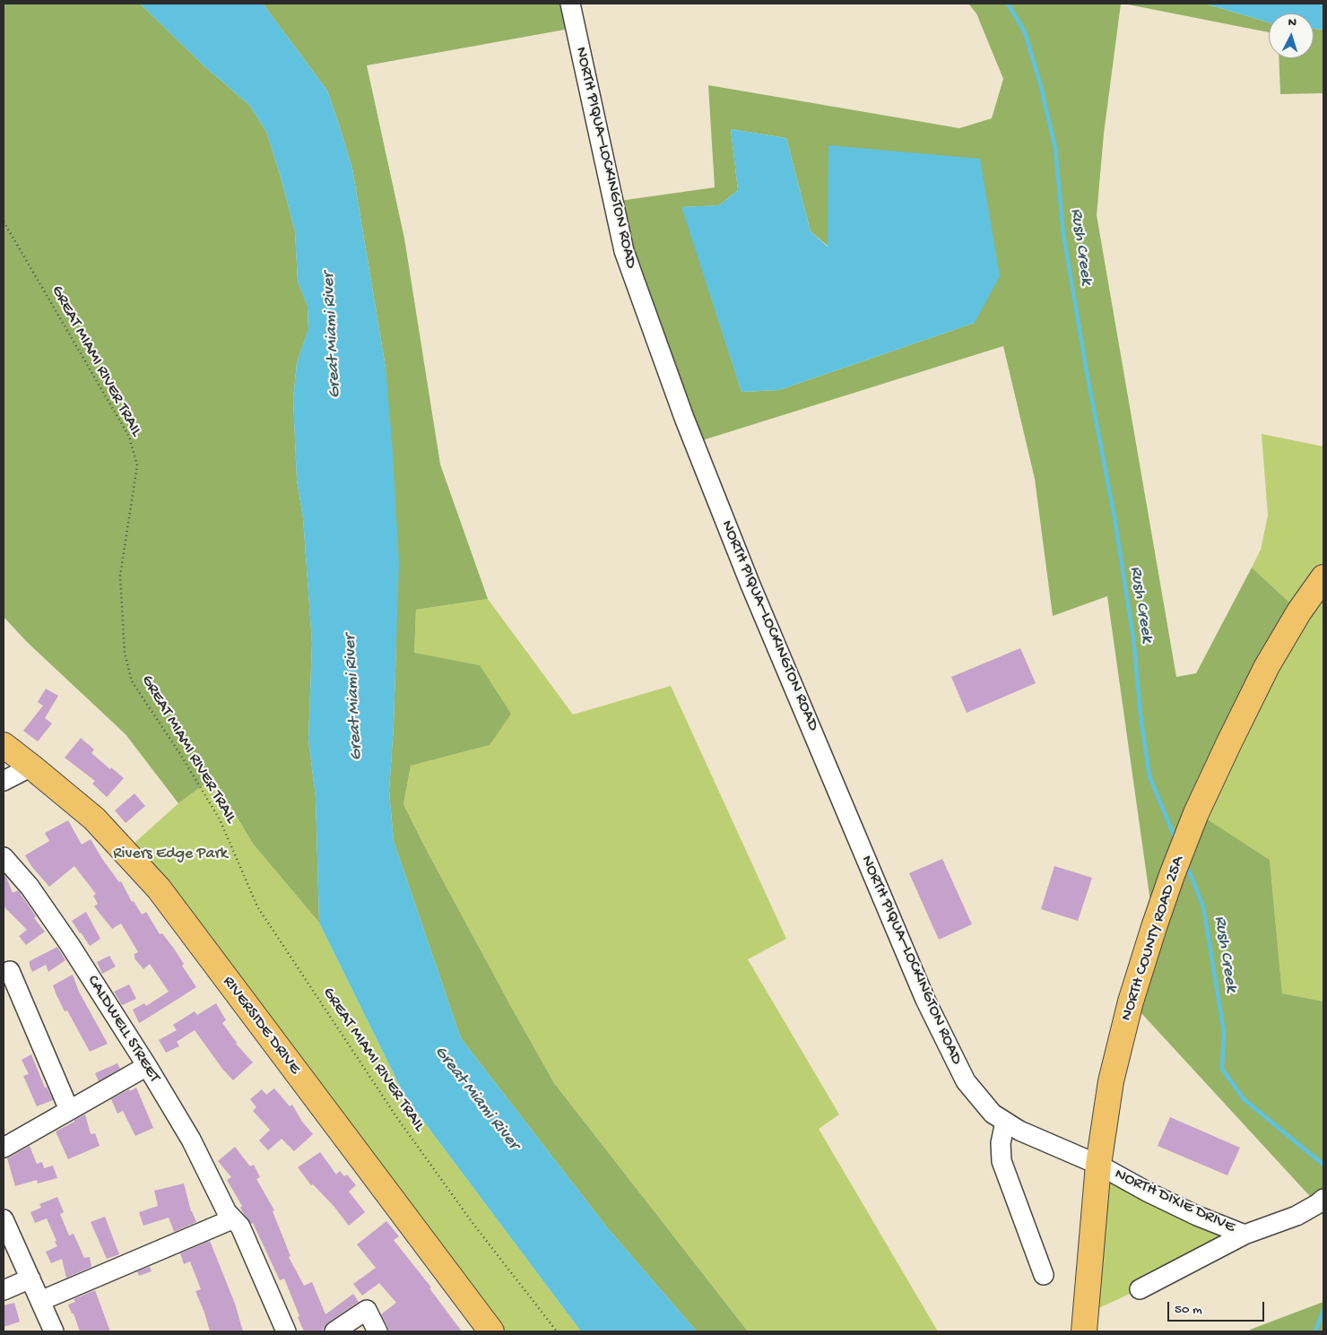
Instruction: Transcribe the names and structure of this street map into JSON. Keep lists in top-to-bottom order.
{
  "streets": {
    "main road": ["NORTH COUNTY ROAD 25A", "RIVERSIDE DRIVE"],
    "street": ["NORTH PIQUA–LOCKINGTON ROAD", "CALDWELL STREET", "NORTH DIXIE DRIVE"],
    "path": ["GREAT MIAMI RIVER TRAIL"]
  },
  "crossings": [
    ["NORTH PIQUA–LOCKINGTON ROAD", "NORTH COUNTY ROAD 25A"],
    ["NORTH PIQUA–LOCKINGTON ROAD", "NORTH DIXIE DRIVE"],
    ["NORTH COUNTY ROAD 25A", "NORTH DIXIE DRIVE"]
  ],
  "water": ["Rush Creek", "Great Miami River"],
  "parks": ["Rivers Edge Park"],
  "scale_bar": "50 m",
  "north": "top"
}
